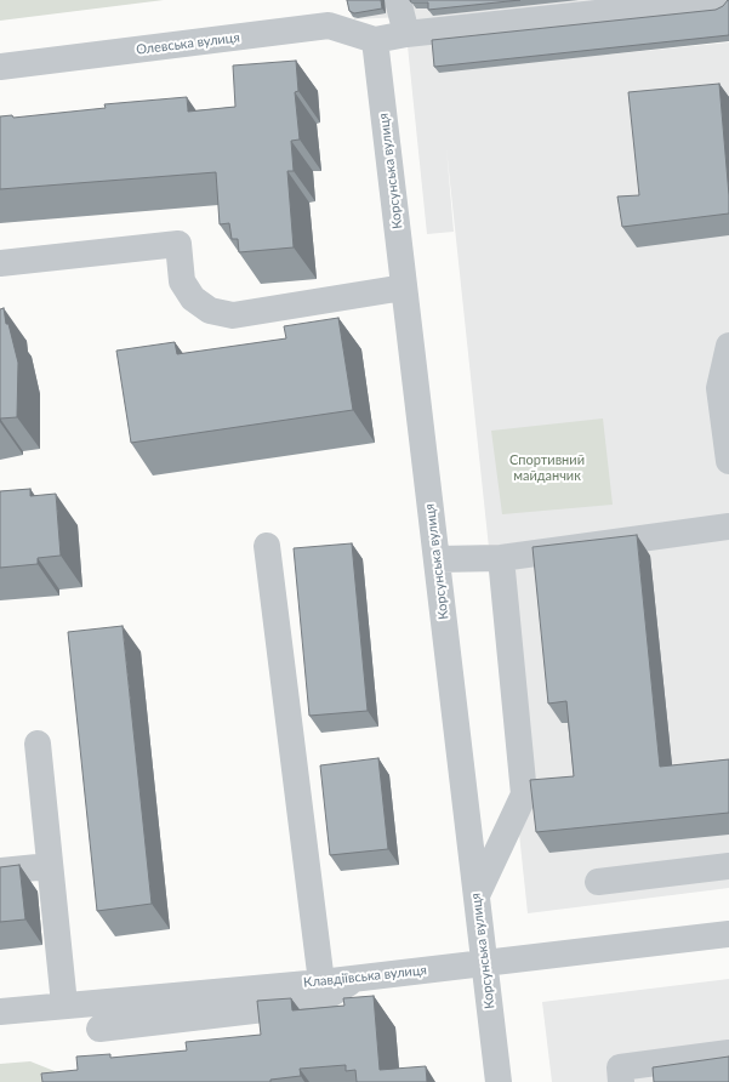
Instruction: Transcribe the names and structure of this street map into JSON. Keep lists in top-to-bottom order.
{
  "streets": {
    "street": ["Олевська вулиця", "Корсунська вулиця", "Клавдіївська вулиця"]
  },
  "crossings": [
    ["Олевська вулиця", "Корсунська вулиця"],
    ["Корсунська вулиця", "Клавдіївська вулиця"]
  ],
  "parks": ["Спортивний майданчик"]
}
